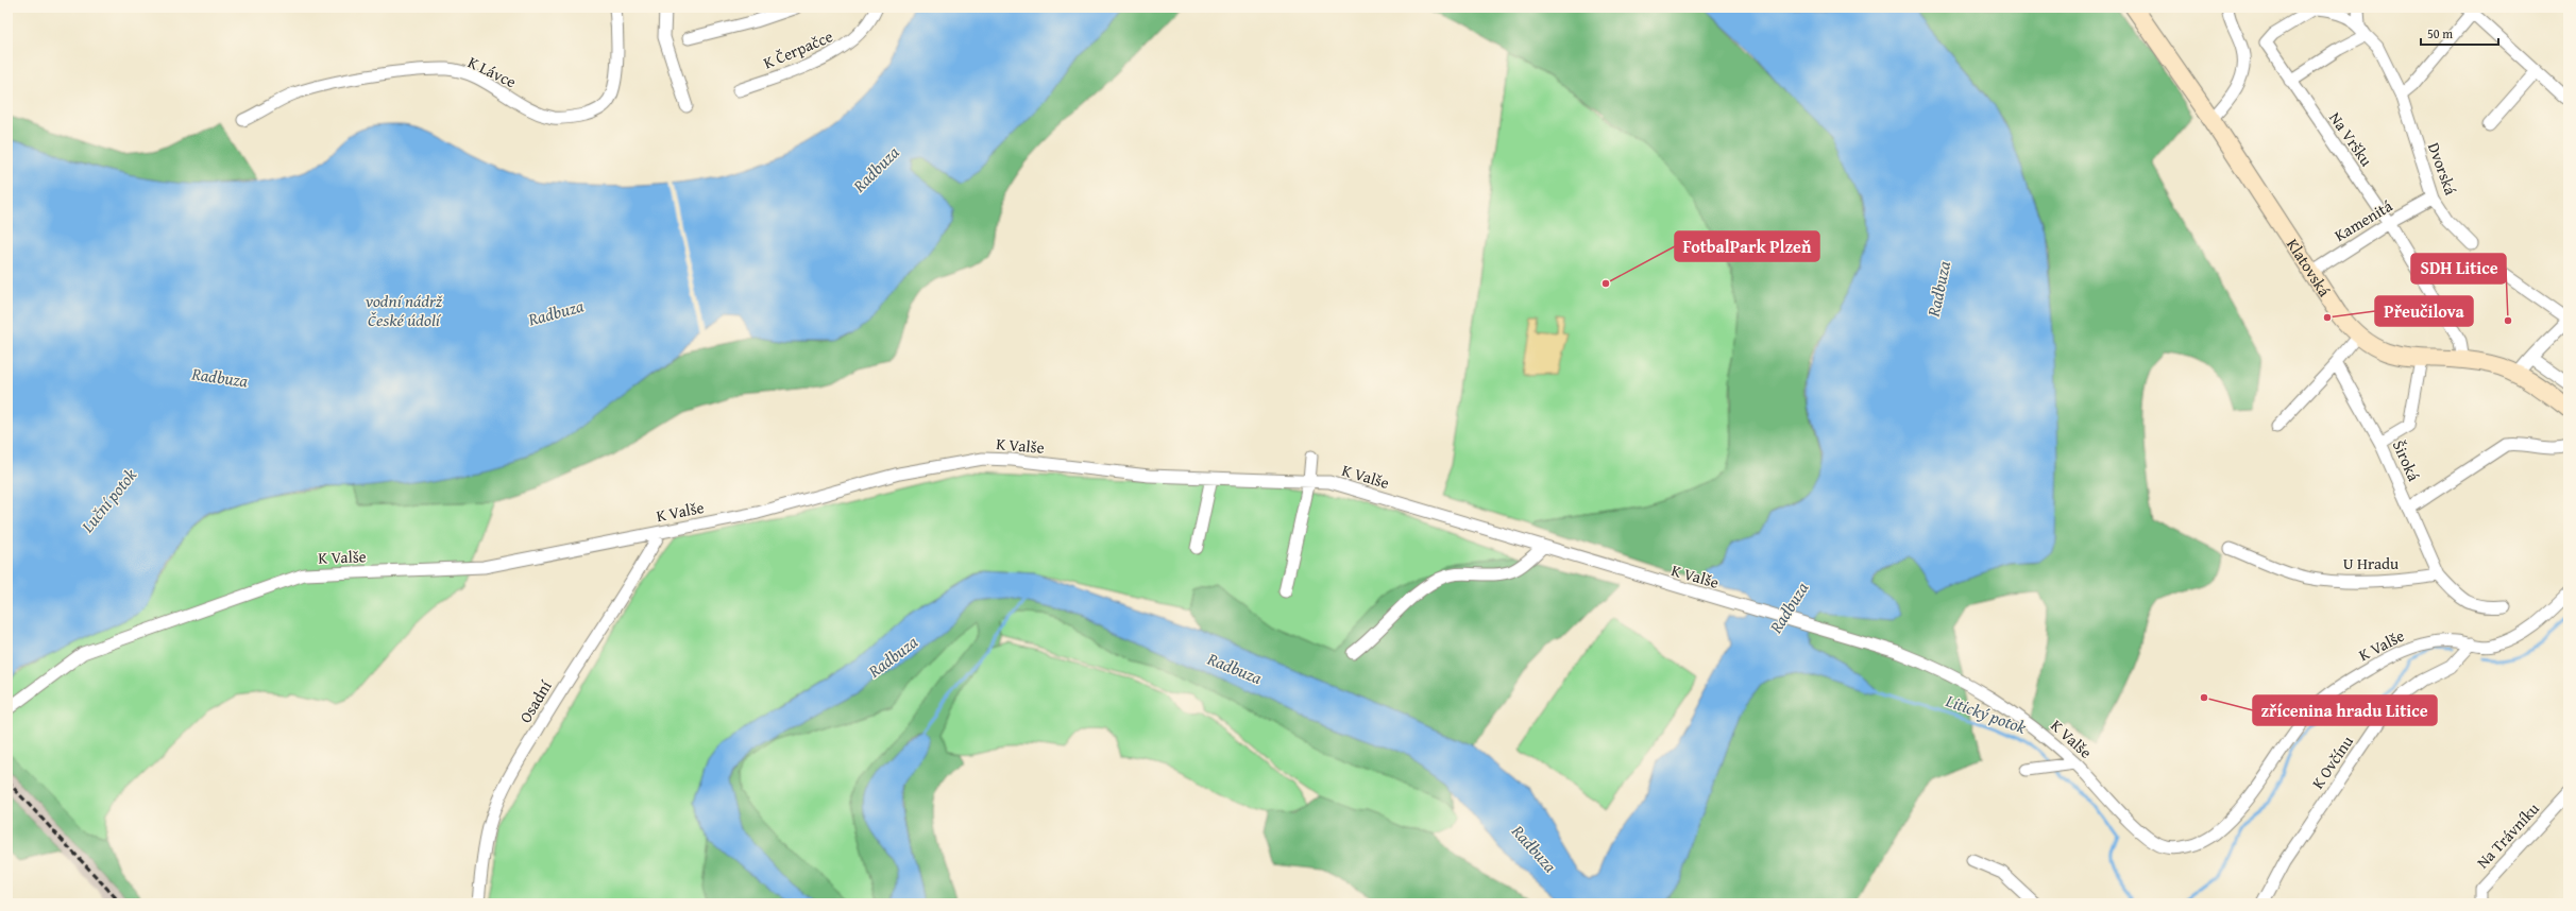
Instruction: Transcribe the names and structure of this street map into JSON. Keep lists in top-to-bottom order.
{
  "streets": {
    "main road": ["Klatovská"],
    "street": [
      "K Čerpačce",
      "K Lávce",
      "Na Vršku",
      "Dvorská",
      "Kamenitá",
      "K Valše",
      "Široká",
      "U Hradu",
      "Osadní",
      "K Ovčínu",
      "Na Trávníku"
    ]
  },
  "crossings": [
    ["Na Vršku", "Kamenitá"],
    ["Na Vršku", "Klatovská"],
    ["Dvorská", "Kamenitá"],
    ["Kamenitá", "Klatovská"],
    ["K Valše", "Osadní"],
    ["K Valše", "K Ovčínu"],
    ["Široká", "U Hradu"]
  ],
  "water": [
    "Radbuza",
    "vodní nádrž České údolí",
    "Luční potok",
    "Litický potok"
  ],
  "places": [
    "FotbalPark Plzeň",
    "Přeučilova",
    "SDH Litice",
    "zřícenina hradu Litice"
  ],
  "scale_bar": "50 m"
}
